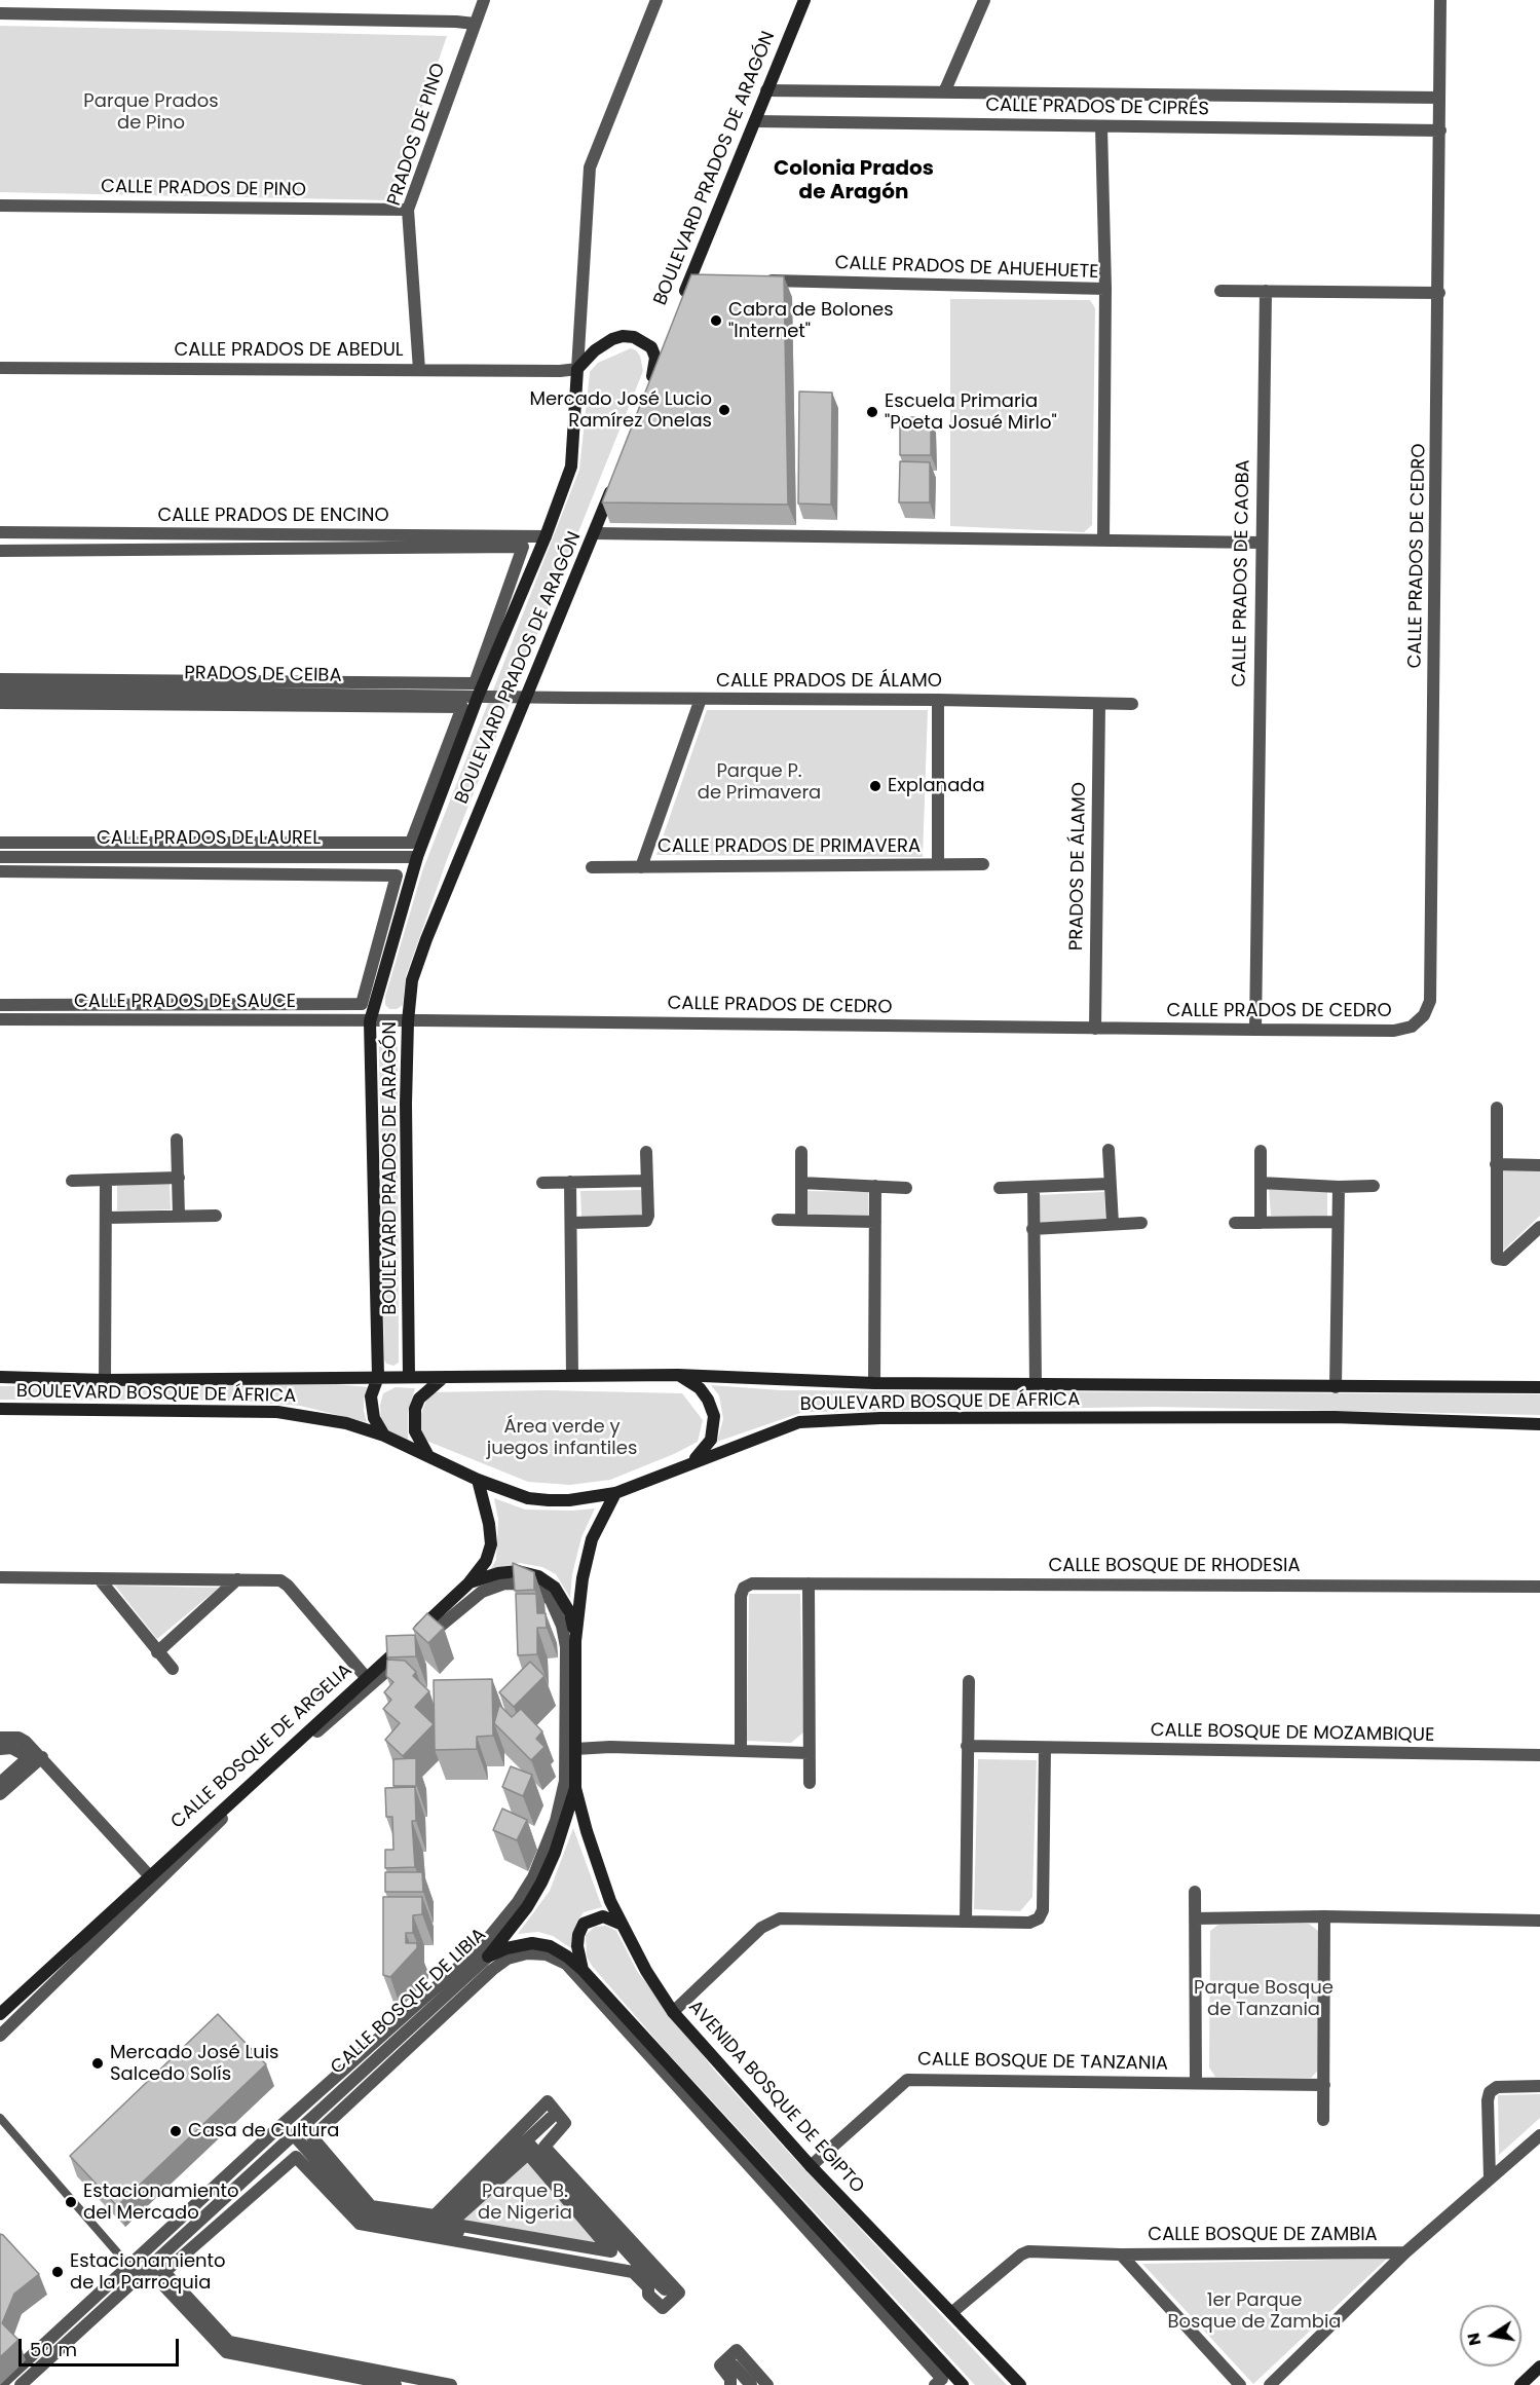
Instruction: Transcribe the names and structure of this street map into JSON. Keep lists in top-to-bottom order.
{
  "streets": {
    "street": [
      "CALLE PRADOS DE CIPRÉS",
      "PRADOS DE PINO",
      "BOULEVARD PRADOS DE ARAGÓN",
      "CALLE PRADOS DE PINO",
      "CALLE PRADOS DE AHUEHUETE",
      "CALLE PRADOS DE ABEDUL",
      "CALLE PRADOS DE ENCINO",
      "CALLE PRADOS DE CEDRO",
      "CALLE PRADOS DE CAOBA",
      "PRADOS DE CEIBA",
      "CALLE PRADOS DE ÁLAMO",
      "CALLE PRADOS DE LAUREL",
      "CALLE PRADOS DE PRIMAVERA",
      "PRADOS DE ÁLAMO",
      "CALLE PRADOS DE SAUCE",
      "BOULEVARD BOSQUE DE ÁFRICA",
      "CALLE BOSQUE DE RHODESIA",
      "CALLE BOSQUE DE MOZAMBIQUE",
      "CALLE BOSQUE DE ARGELIA",
      "CALLE BOSQUE DE LIBIA",
      "CALLE BOSQUE DE TANZANIA",
      "AVENIDA BOSQUE DE EGIPTO",
      "CALLE BOSQUE DE ZAMBIA"
    ]
  },
  "crossings": [
    ["CALLE PRADOS DE CIPRÉS", "BOULEVARD PRADOS DE ARAGÓN"],
    ["CALLE PRADOS DE CIPRÉS", "CALLE PRADOS DE CEDRO"],
    ["PRADOS DE PINO", "CALLE PRADOS DE PINO"],
    ["PRADOS DE PINO", "CALLE PRADOS DE ABEDUL"],
    ["BOULEVARD PRADOS DE ARAGÓN", "CALLE PRADOS DE ABEDUL"],
    ["BOULEVARD PRADOS DE ARAGÓN", "CALLE PRADOS DE ENCINO"],
    ["BOULEVARD PRADOS DE ARAGÓN", "CALLE PRADOS DE CEDRO"],
    ["BOULEVARD PRADOS DE ARAGÓN", "PRADOS DE CEIBA"],
    ["BOULEVARD PRADOS DE ARAGÓN", "CALLE PRADOS DE ÁLAMO"],
    ["BOULEVARD PRADOS DE ARAGÓN", "CALLE PRADOS DE LAUREL"],
    ["BOULEVARD PRADOS DE ARAGÓN", "CALLE PRADOS DE SAUCE"],
    ["BOULEVARD PRADOS DE ARAGÓN", "BOULEVARD BOSQUE DE ÁFRICA"],
    ["CALLE PRADOS DE CEDRO", "CALLE PRADOS DE CAOBA"],
    ["CALLE PRADOS DE CEDRO", "PRADOS DE ÁLAMO"],
    ["CALLE PRADOS DE CEDRO", "CALLE PRADOS DE SAUCE"],
    ["PRADOS DE CEIBA", "CALLE PRADOS DE ÁLAMO"],
    ["CALLE PRADOS DE ÁLAMO", "CALLE PRADOS DE PRIMAVERA"],
    ["CALLE PRADOS DE ÁLAMO", "PRADOS DE ÁLAMO"],
    ["BOULEVARD BOSQUE DE ÁFRICA", "CALLE BOSQUE DE ARGELIA"],
    ["BOULEVARD BOSQUE DE ÁFRICA", "CALLE BOSQUE DE LIBIA"],
    ["CALLE BOSQUE DE LIBIA", "AVENIDA BOSQUE DE EGIPTO"],
    ["CALLE BOSQUE DE TANZANIA", "AVENIDA BOSQUE DE EGIPTO"],
    ["AVENIDA BOSQUE DE EGIPTO", "CALLE BOSQUE DE ZAMBIA"]
  ],
  "districts": ["Colonia Prados de Aragón"],
  "parks": [
    "Parque Prados de Pino",
    "Parque P. de Primavera",
    "Área verde y juegos infantiles",
    "Parque Bosque de Tanzania",
    "Parque B. de Nigeria",
    "1er Parque Bosque de Zambia"
  ],
  "places": [
    "Cabra de Bolones \"Internet\"",
    "Mercado José Lucio Ramírez Onelas",
    "Escuela Primaria \"Poeta Josué Mirlo\"",
    "Explanada",
    "Mercado José Luis Salcedo Solís",
    "Casa de Cultura",
    "Estacionamiento del Mercado",
    "Estacionamiento de la Parroquia"
  ],
  "scale_bar": "50 m",
  "north": "left"
}
